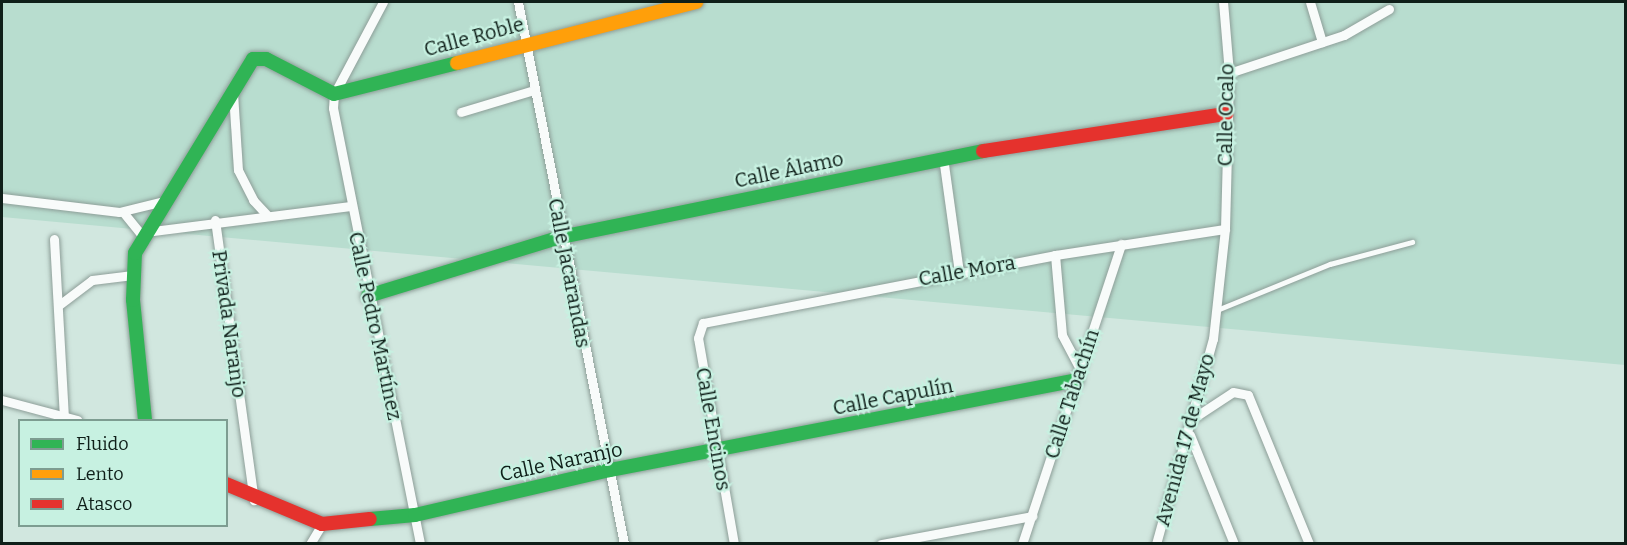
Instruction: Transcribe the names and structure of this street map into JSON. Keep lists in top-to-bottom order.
{
  "streets": {
    "street": [
      "Calle Roble",
      "Calle Ocalo",
      "Calle Álamo",
      "Calle Mora",
      "Calle Jacarandas",
      "Privada Naranjo",
      "Calle Pedro Martínez",
      "Calle Tabachín",
      "Calle Capulín",
      "Calle Encinos",
      "Avenida 17 de Mayo",
      "Calle Naranjo"
    ]
  },
  "crossings": [
    ["Calle Roble", "Calle Jacarandas"],
    ["Calle Roble", "Calle Pedro Martínez"],
    ["Calle Ocalo", "Calle Álamo"],
    ["Calle Ocalo", "Calle Mora"],
    ["Calle Ocalo", "Avenida 17 de Mayo"],
    ["Calle Álamo", "Calle Jacarandas"],
    ["Calle Álamo", "Calle Pedro Martínez"],
    ["Calle Mora", "Calle Tabachín"],
    ["Calle Mora", "Calle Encinos"],
    ["Calle Mora", "Avenida 17 de Mayo"],
    ["Calle Jacarandas", "Calle Naranjo"],
    ["Calle Pedro Martínez", "Calle Naranjo"],
    ["Calle Tabachín", "Calle Capulín"],
    ["Calle Capulín", "Calle Encinos"],
    ["Calle Capulín", "Calle Naranjo"],
    ["Calle Encinos", "Calle Naranjo"]
  ],
  "legend": ["Fluido", "Lento", "Atasco"]
}
